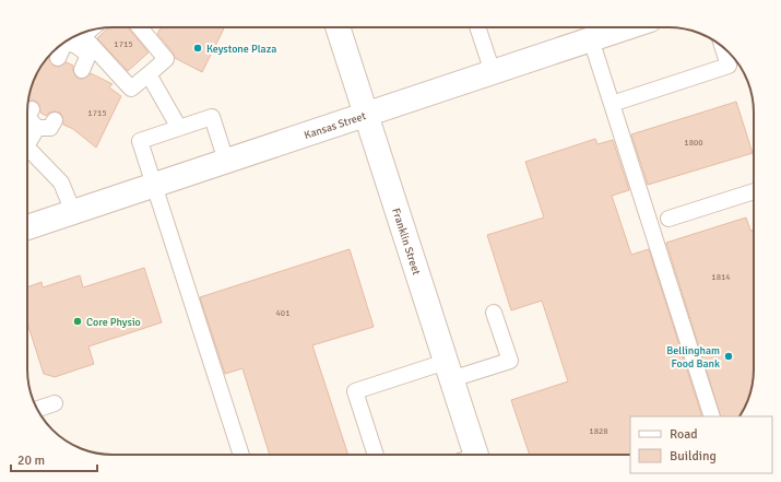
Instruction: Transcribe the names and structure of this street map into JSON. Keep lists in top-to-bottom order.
{
  "streets": {
    "street": ["Kansas Street", "Franklin Street"]
  },
  "crossings": [
    ["Kansas Street", "Franklin Street"]
  ],
  "places": ["Keystone Plaza", "Core Physio", "Bellingham Food Bank"],
  "house_numbers": [
    "1715",
    "1715",
    "1800",
    "1814",
    "401",
    "1828"
  ],
  "legend": ["Road", "Building"],
  "scale_bar": "20 m"
}
